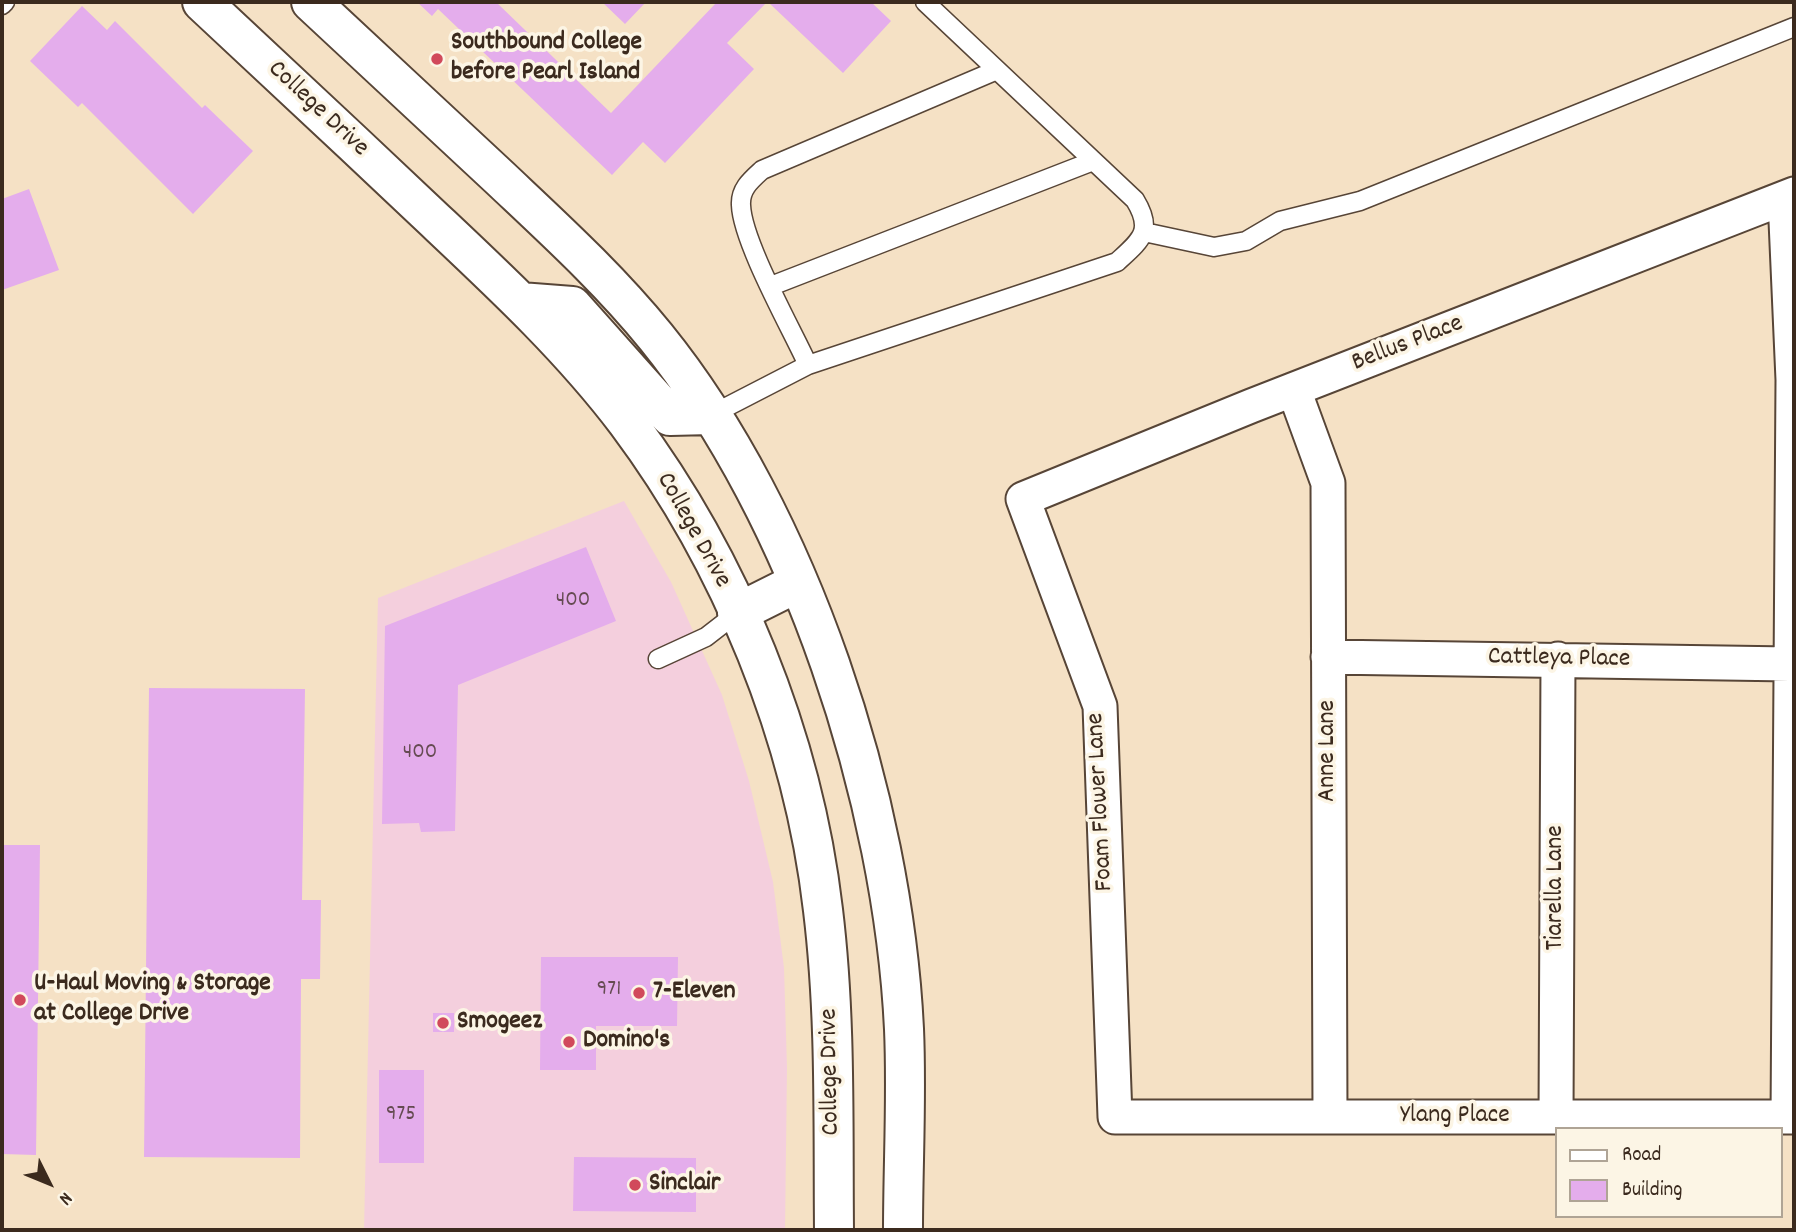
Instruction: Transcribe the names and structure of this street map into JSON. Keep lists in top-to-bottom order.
{
  "streets": {
    "main road": ["College Drive"],
    "street": [
      "Bellus Place",
      "Cattleya Place",
      "Anne Lane",
      "Foam Flower Lane",
      "Tiarella Lane",
      "Ylang Place"
    ]
  },
  "crossings": [
    ["Bellus Place", "Anne Lane"],
    ["Bellus Place", "Foam Flower Lane"],
    ["Cattleya Place", "Anne Lane"],
    ["Cattleya Place", "Tiarella Lane"],
    ["Anne Lane", "Ylang Place"],
    ["Foam Flower Lane", "Ylang Place"],
    ["Tiarella Lane", "Ylang Place"]
  ],
  "places": [
    "Southbound College before Pearl Island",
    "7-Eleven",
    "U-Haul Moving & Storage at College Drive",
    "Smogeez",
    "Domino's",
    "Sinclair"
  ],
  "house_numbers": [
    "400",
    "400",
    "971",
    "975"
  ],
  "legend": ["Road", "Building"],
  "north": "bottom right"
}
